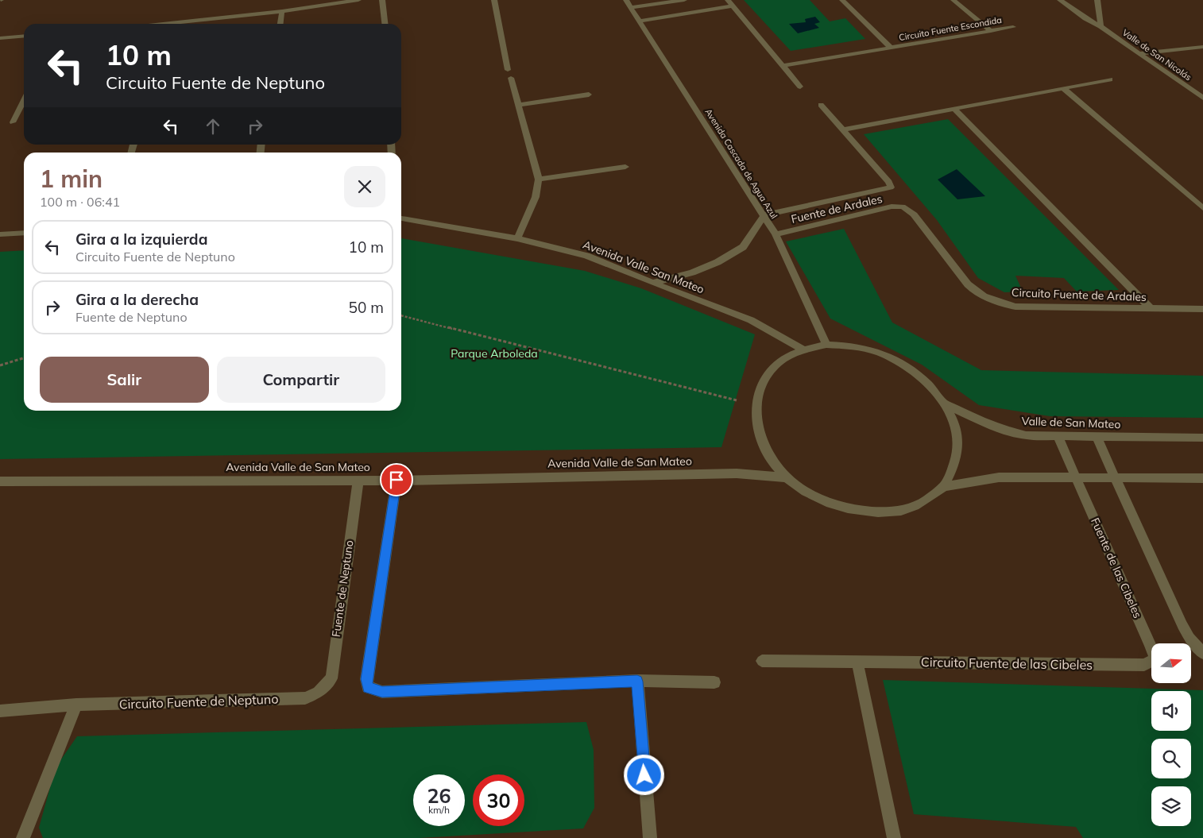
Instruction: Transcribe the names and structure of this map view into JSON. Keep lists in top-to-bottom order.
{
  "streets": {
    "street": [
      "Circuito Fuente Escondida",
      "Valle de San Nicolás",
      "Avenida Cascada de Agua Azul",
      "Fuente de Ardales",
      "Avenida Valle San Mateo",
      "Circuito Fuente de Ardales",
      "Valle de San Mateo",
      "Avenida Valle de San Mateo",
      "Fuente de las Cibeles",
      "Fuente de Neptuno",
      "Circuito Fuente de las Cibeles",
      "Circuito Fuente de Neptuno"
    ]
  },
  "crossings": [
    ["Avenida Cascada de Agua Azul", "Fuente de Ardales"],
    ["Fuente de Ardales", "Circuito Fuente de Ardales"],
    ["Valle de San Mateo", "Fuente de las Cibeles"],
    ["Avenida Valle de San Mateo", "Fuente de Neptuno"],
    ["Fuente de Neptuno", "Circuito Fuente de Neptuno"]
  ],
  "parks": ["Parque Arboleda"],
  "north": "right",
  "page": {
    "turn": ["10 m", "Circuito Fuente de Neptuno"],
    "heading": ["1 min", "100 m · 06:41"],
    "list": [
      {
        "name": "Gira a la izquierda",
        "note": "Circuito Fuente de Neptuno",
        "value": "10 m"
      },
      {
        "name": "Gira a la derecha",
        "note": "Fuente de Neptuno",
        "value": "50 m"
      }
    ],
    "buttons": ["Salir", "Compartir"],
    "speed": "26 km/h",
    "limit": "30"
  }
}
